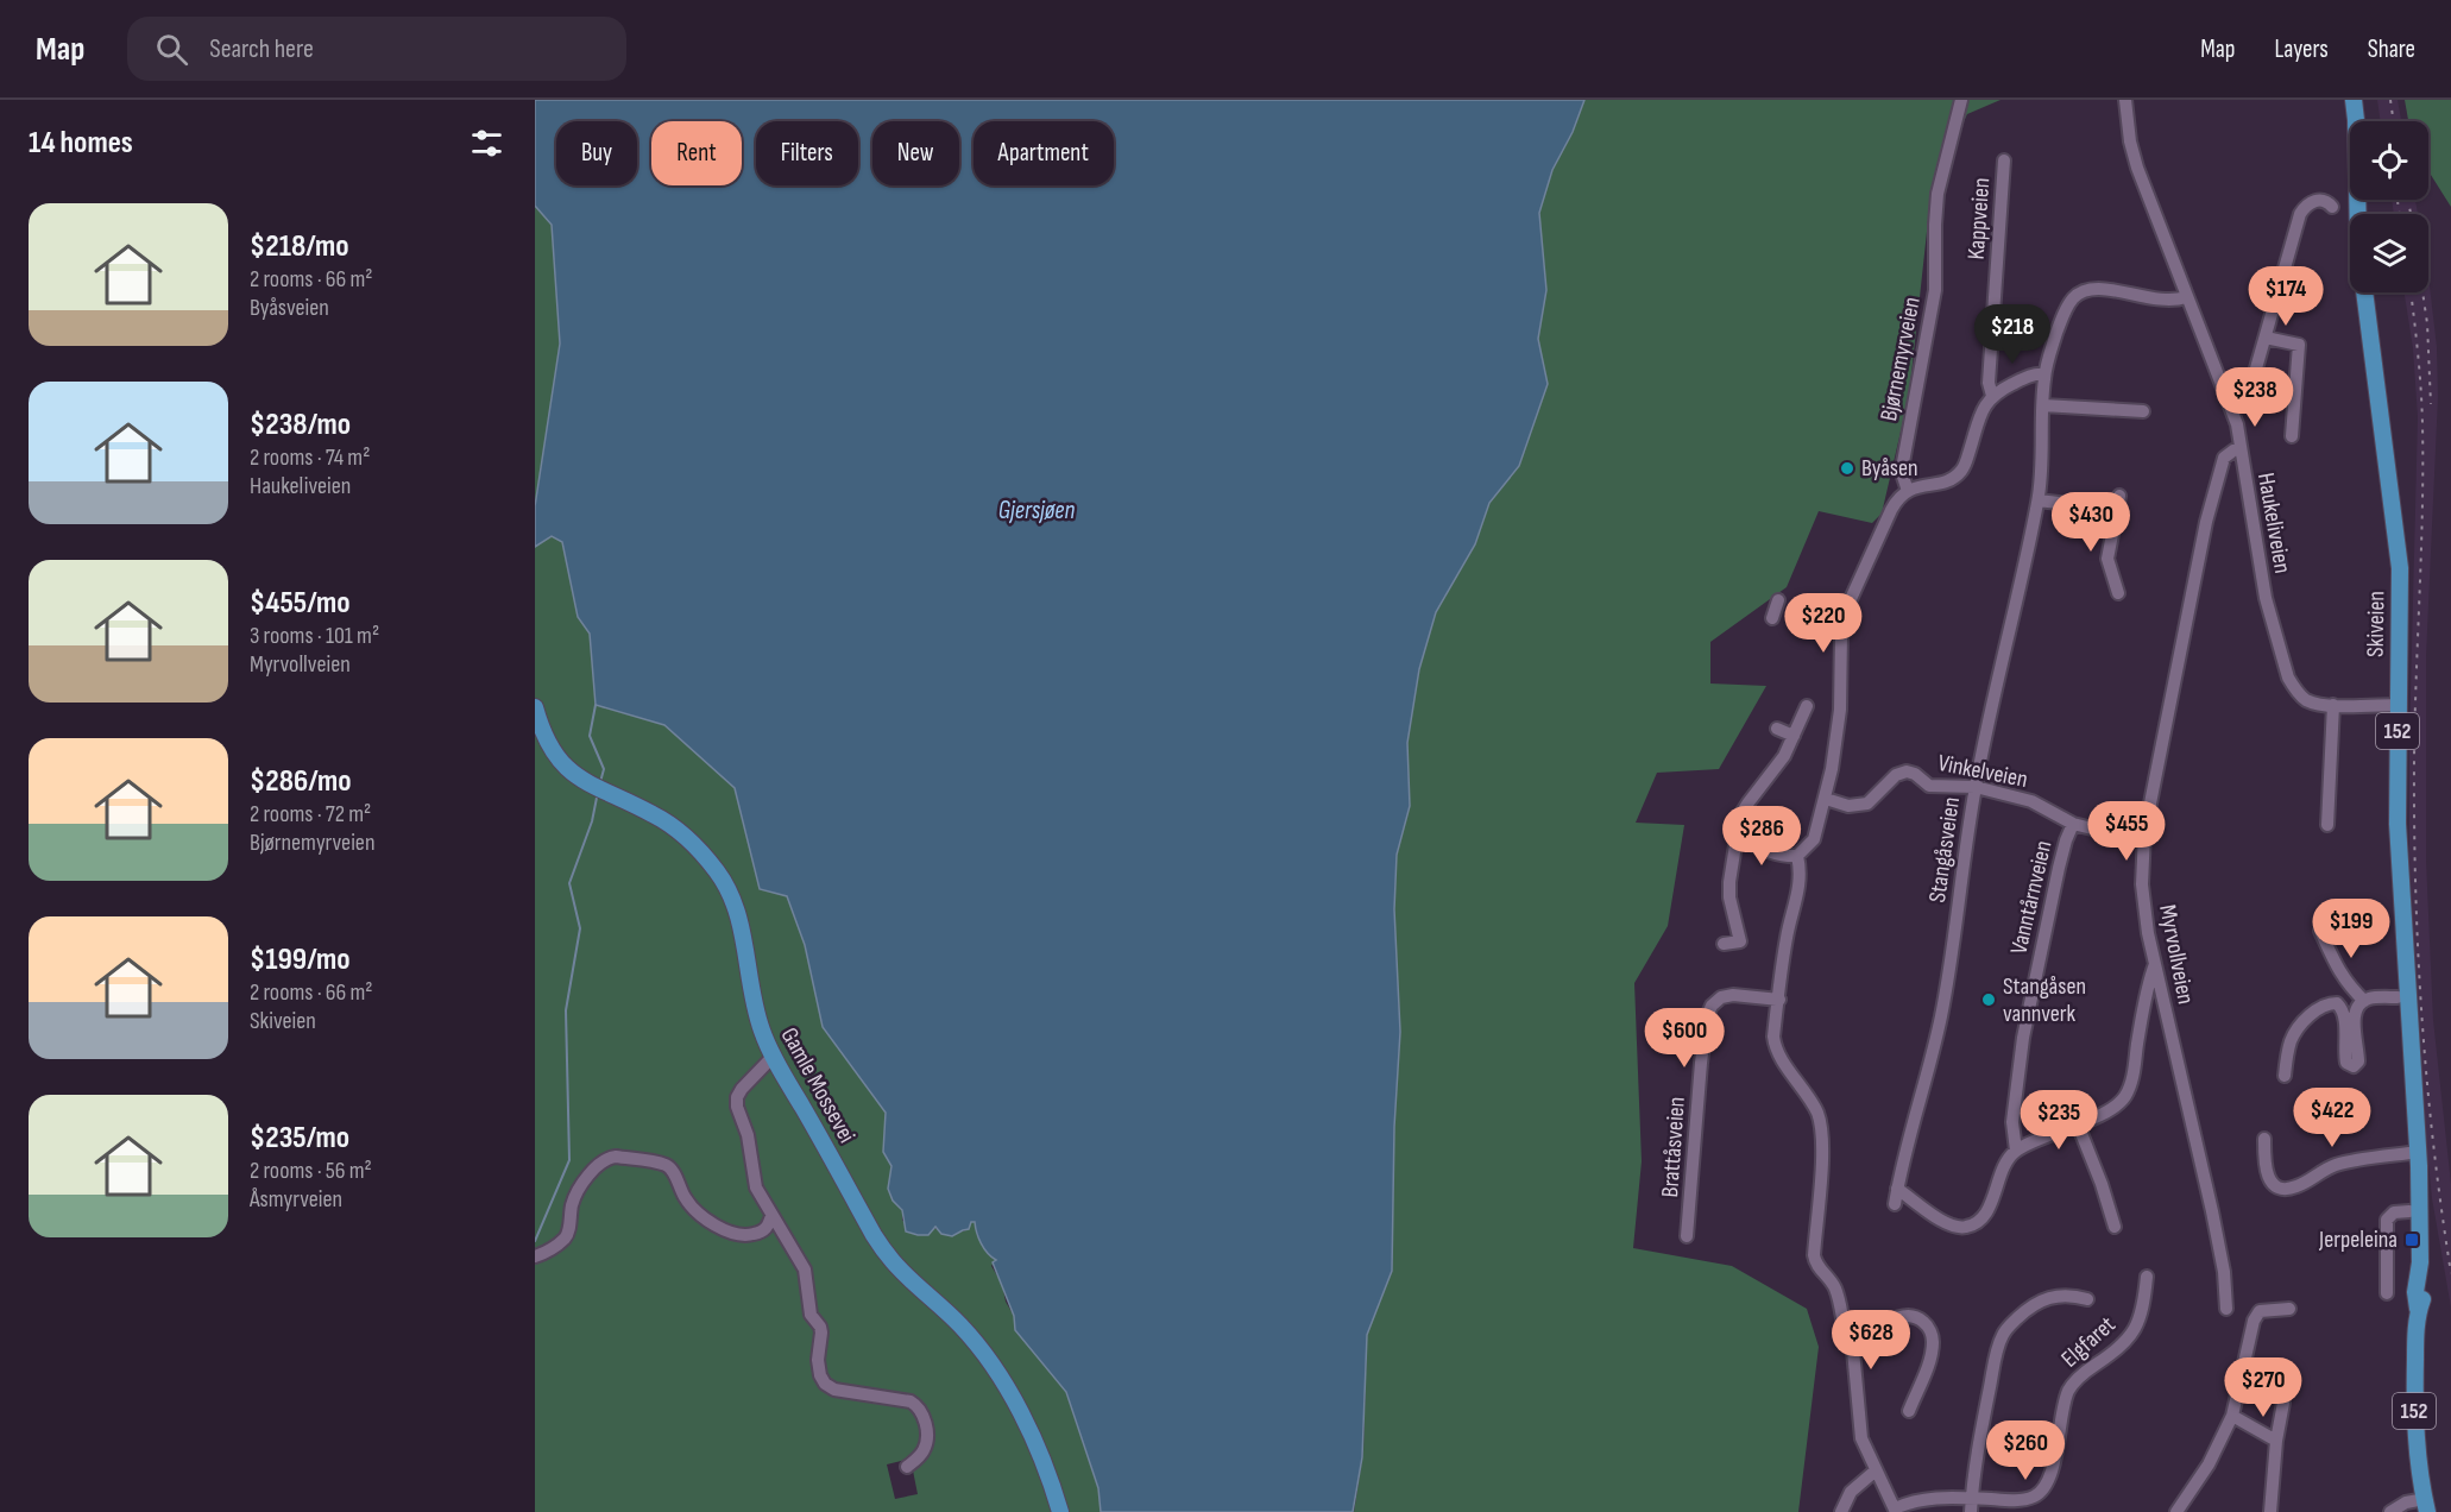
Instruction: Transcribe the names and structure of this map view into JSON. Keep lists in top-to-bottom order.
{
  "streets": {
    "main road": ["Skiveien", "152", "Gamle Mossevei"],
    "street": [
      "Kappveien",
      "Bjørnemyrveien",
      "Haukeliveien",
      "Vinkelveien",
      "Stangåsveien",
      "Vanntårnveien",
      "Myrvollveien",
      "Brattåsveien",
      "Elgfaret"
    ]
  },
  "crossings": [
    ["Haukeliveien", "Skiveien"],
    ["Haukeliveien", "Stangåsveien"],
    ["Haukeliveien", "Myrvollveien"],
    ["Vinkelveien", "Stangåsveien"],
    ["Vinkelveien", "Vanntårnveien"],
    ["Vinkelveien", "Myrvollveien"]
  ],
  "water": ["Gjersjøen"],
  "places": {
    "other": ["Byåsen", "Stangåsen vannverk"],
    "transit": ["Jerpeleina"]
  },
  "page": {
    "header": "Map",
    "search": "Search here",
    "nav": ["Map", "Layers", "Share"],
    "heading": "14 homes",
    "chip": [
      "Buy",
      "Rent",
      "Filters",
      "New",
      "Apartment"
    ],
    "list": [
      {
        "name": "$218/mo",
        "note": "2 rooms · 66 m² · Byåsveien"
      },
      {
        "name": "$238/mo",
        "note": "2 rooms · 74 m² · Haukeliveien"
      },
      {
        "name": "$455/mo",
        "note": "3 rooms · 101 m² · Myrvollveien"
      },
      {
        "name": "$286/mo",
        "note": "2 rooms · 72 m² · Bjørnemyrveien"
      },
      {
        "name": "$199/mo",
        "note": "2 rooms · 66 m² · Skiveien"
      },
      {
        "name": "$235/mo",
        "note": "2 rooms · 56 m² · Åsmyrveien"
      }
    ],
    "price": [
      "$174",
      "$218",
      "$238",
      "$430",
      "$220",
      "$455",
      "$286",
      "$199",
      "$600",
      "$422",
      "$235",
      "$628",
      "$270",
      "$260"
    ]
  }
}
